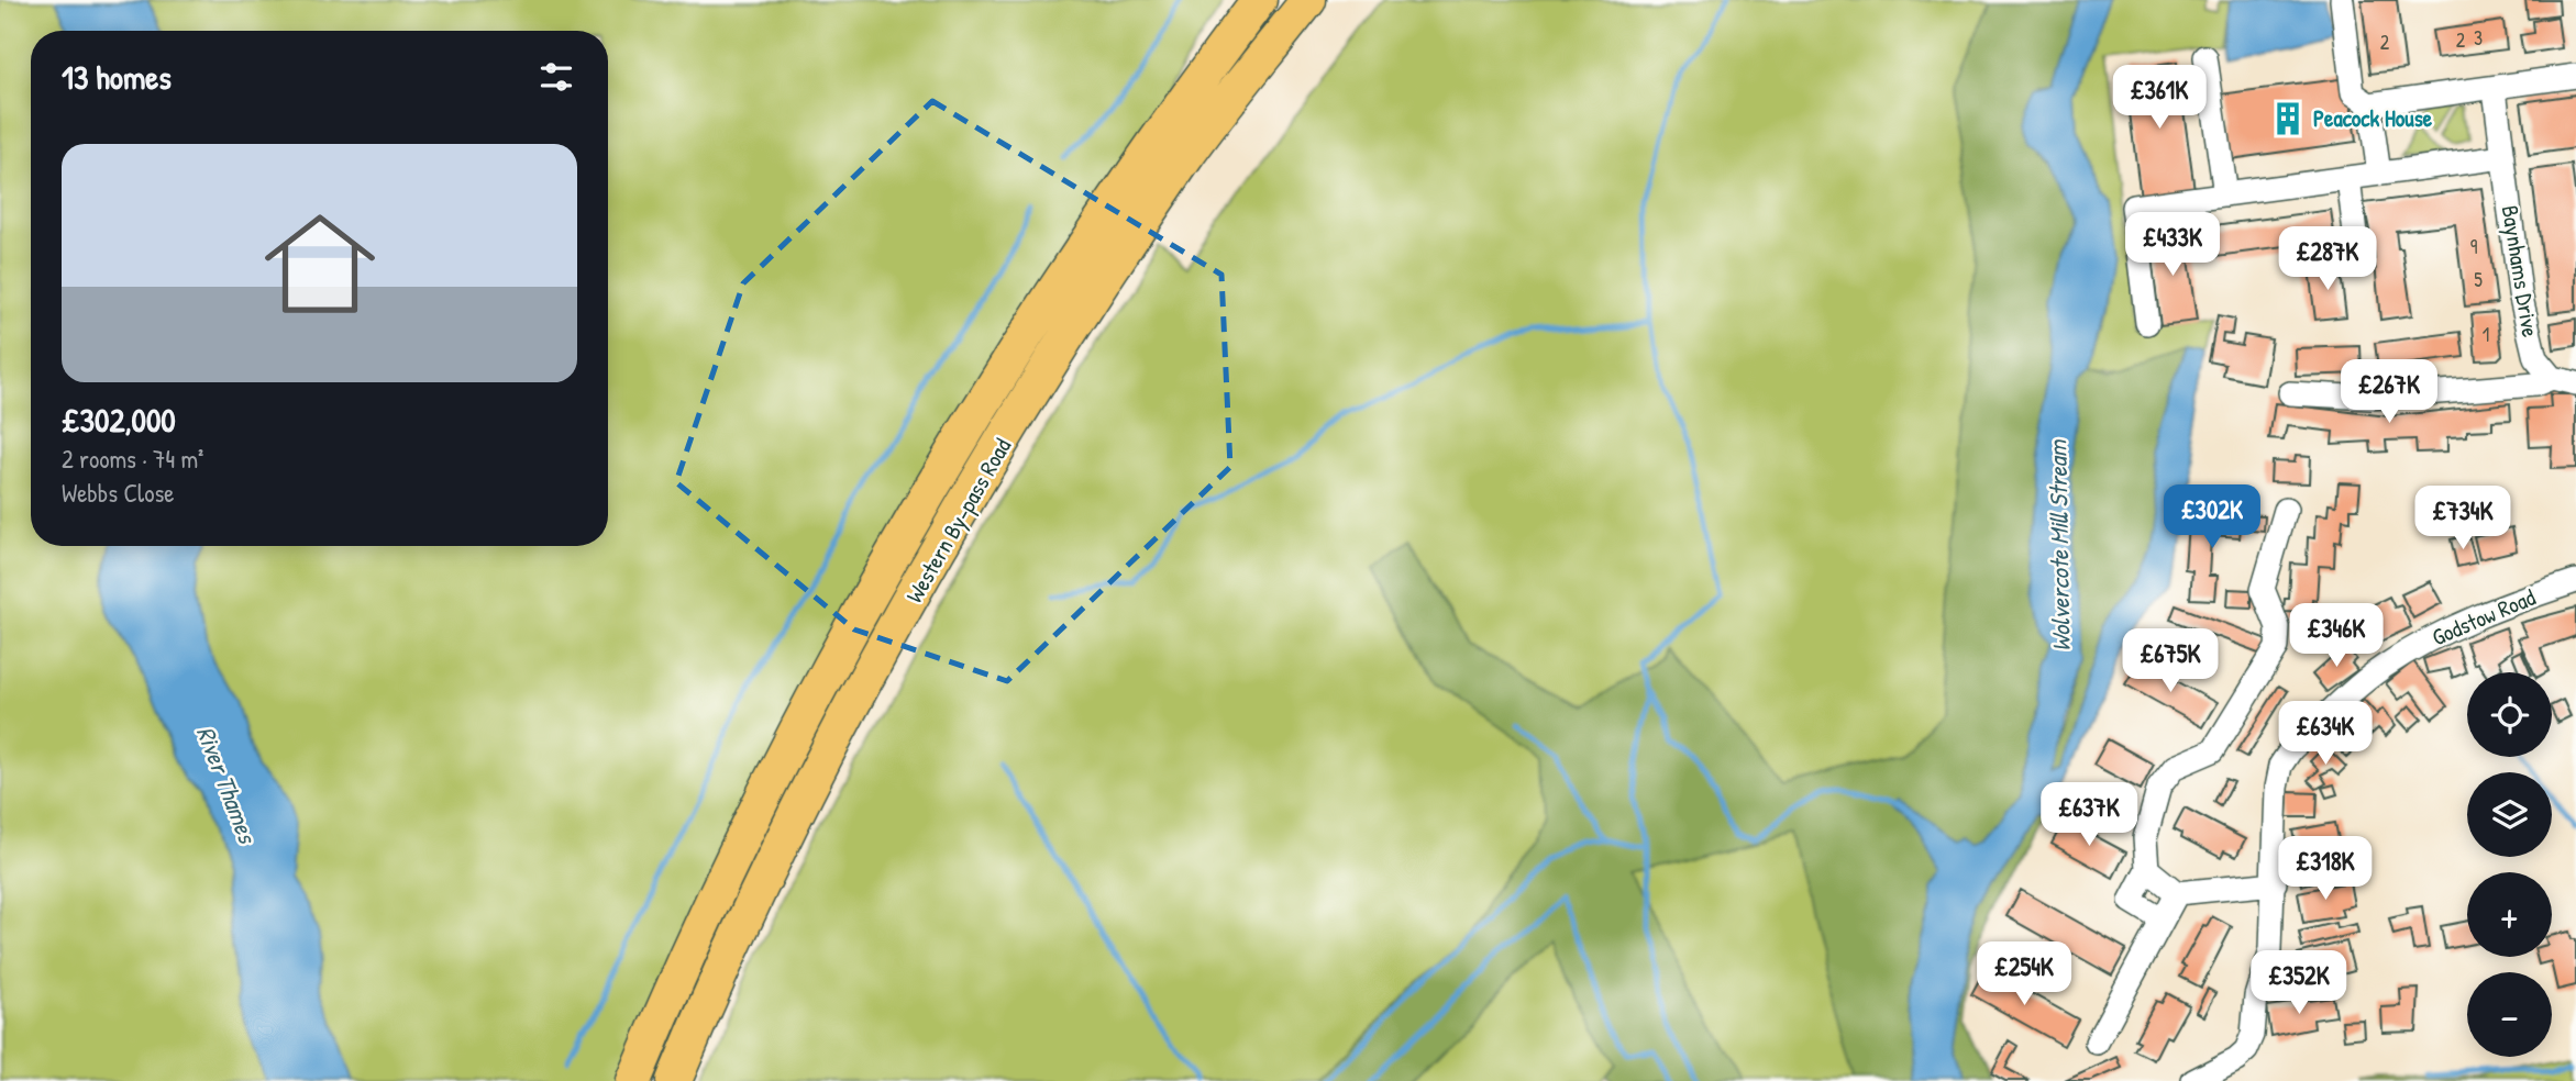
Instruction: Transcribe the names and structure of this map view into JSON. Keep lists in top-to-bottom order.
{
  "streets": {
    "highway": ["Western By-pass Road"],
    "street": ["Baynhams Drive", "Godstow Road"]
  },
  "water": ["Wolvercote Mill Stream", "River Thames"],
  "places": {
    "building": ["Peacock House"]
  },
  "house_numbers": [
    "3",
    "2",
    "2",
    "9",
    "5",
    "1"
  ],
  "page": {
    "heading": "13 homes",
    "price": [
      "£361K",
      "£433K",
      "£287K",
      "£267K",
      "£302K",
      "£734K",
      "£346K",
      "£675K",
      "£634K",
      "£637K",
      "£318K",
      "£254K",
      "£352K"
    ],
    "list": [
      {
        "name": "£302,000",
        "note": "2 rooms · 74 m² · Webbs Close"
      }
    ],
    "map_buttons": ["+", "−"]
  }
}
